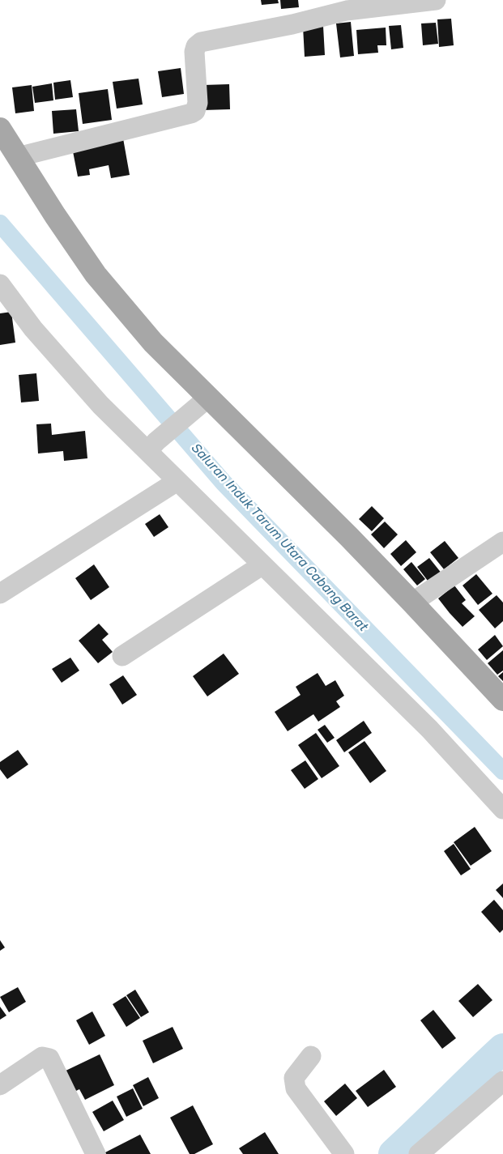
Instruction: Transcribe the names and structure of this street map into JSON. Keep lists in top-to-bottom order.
{
  "water": ["Saluran Induk Tarum Utara Cabang Barat"]
}
